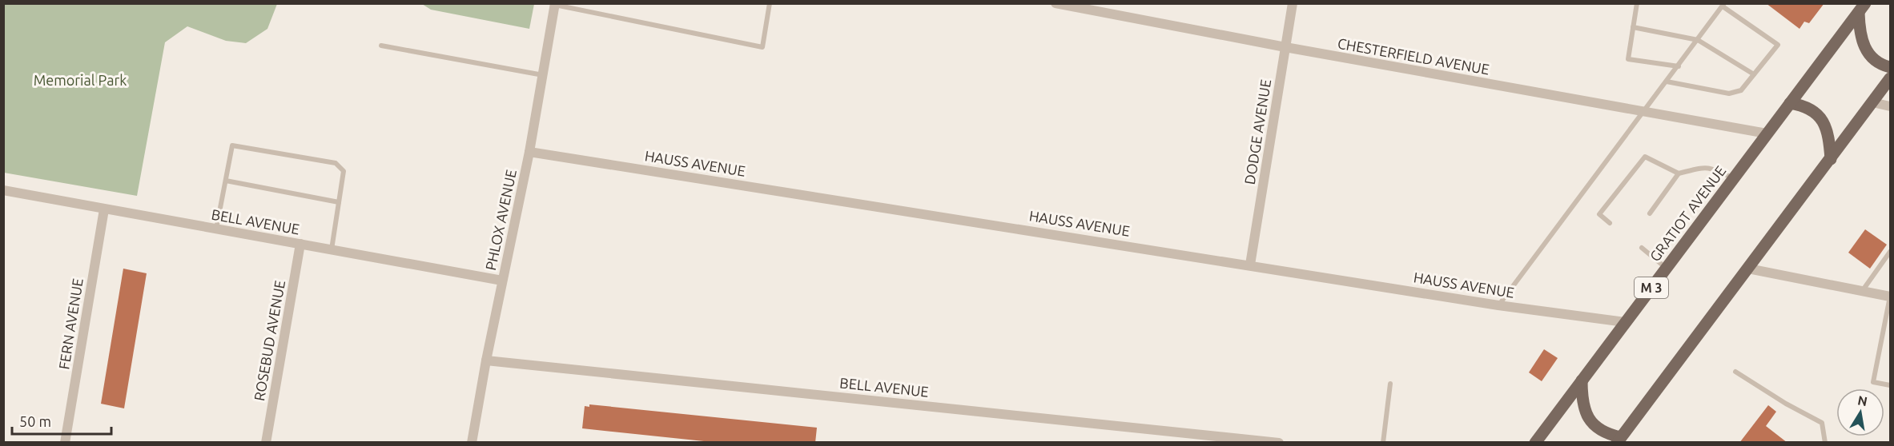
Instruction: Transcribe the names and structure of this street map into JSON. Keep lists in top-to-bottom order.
{
  "streets": {
    "main road": ["GRATIOT AVENUE", "M 3"],
    "street": [
      "CHESTERFIELD AVENUE",
      "DODGE AVENUE",
      "HAUSS AVENUE",
      "PHLOX AVENUE",
      "BELL AVENUE",
      "FERN AVENUE",
      "ROSEBUD AVENUE"
    ]
  },
  "crossings": [
    ["CHESTERFIELD AVENUE", "DODGE AVENUE"],
    ["CHESTERFIELD AVENUE", "GRATIOT AVENUE"],
    ["DODGE AVENUE", "HAUSS AVENUE"],
    ["HAUSS AVENUE", "GRATIOT AVENUE"],
    ["HAUSS AVENUE", "PHLOX AVENUE"],
    ["PHLOX AVENUE", "BELL AVENUE"],
    ["BELL AVENUE", "FERN AVENUE"],
    ["BELL AVENUE", "ROSEBUD AVENUE"]
  ],
  "parks": ["Memorial Park"],
  "scale_bar": "50 m",
  "north": "top"
}
